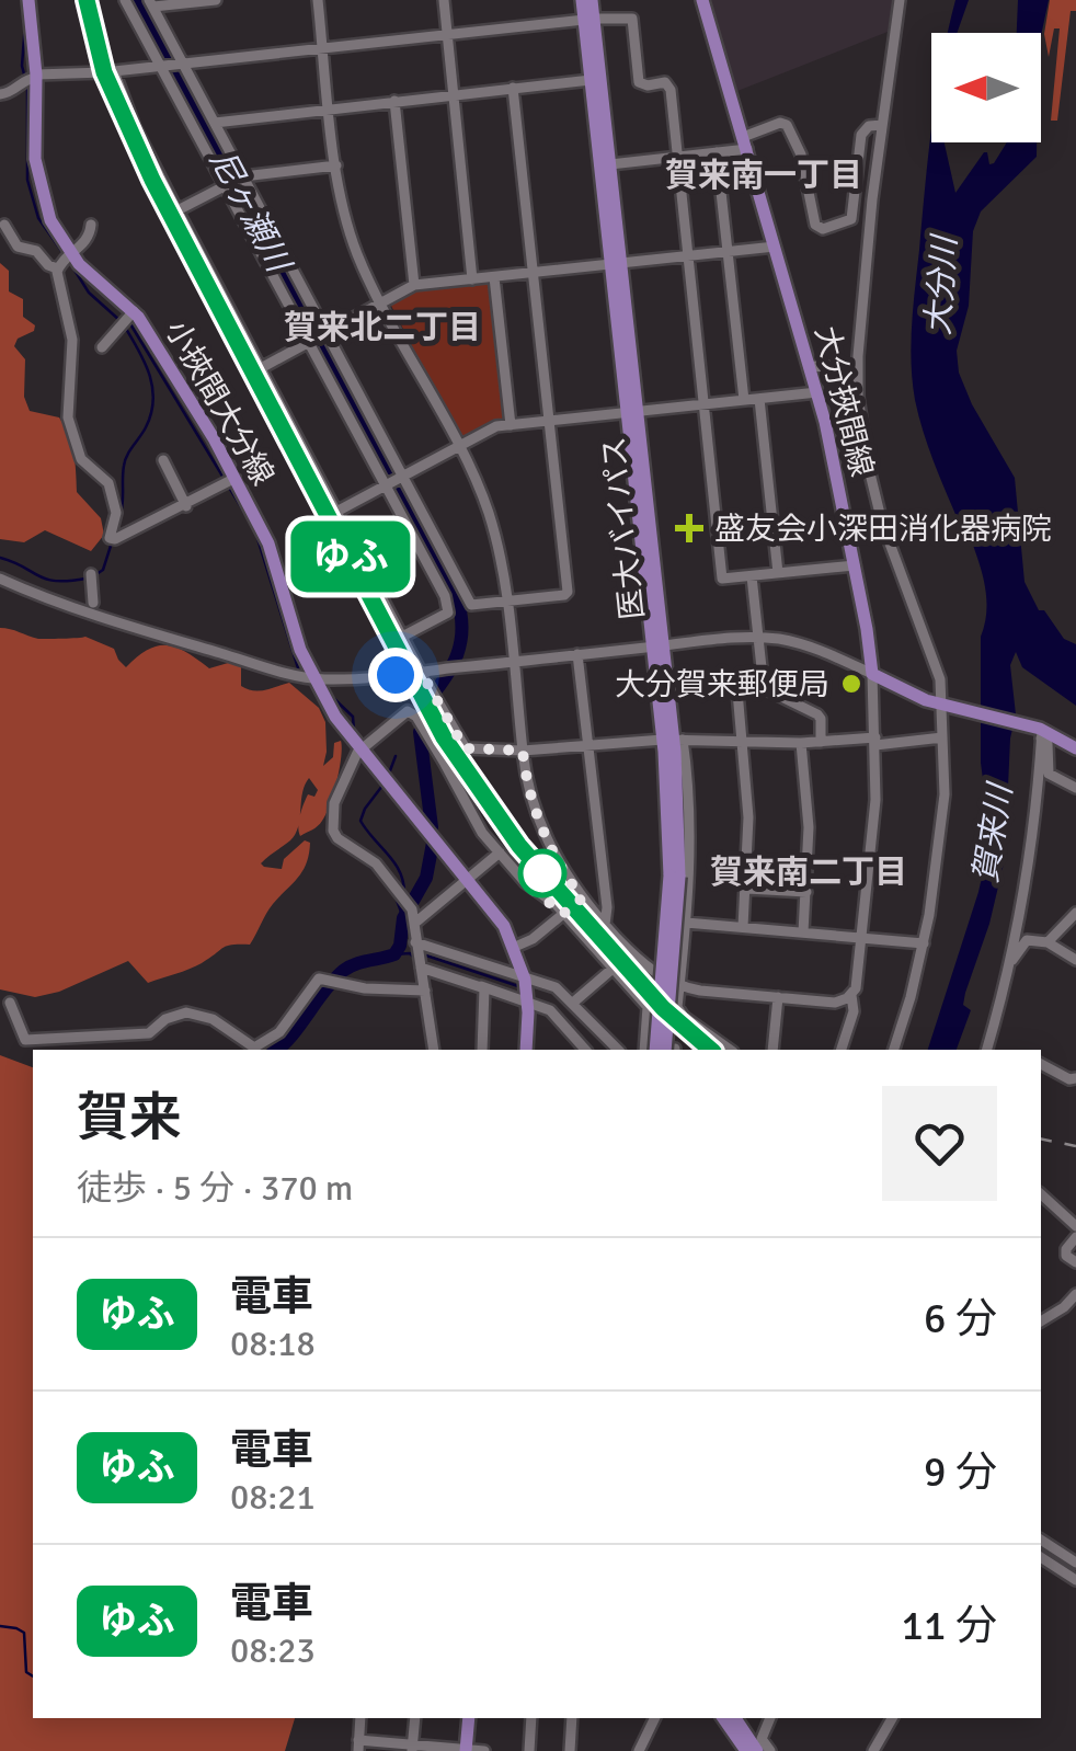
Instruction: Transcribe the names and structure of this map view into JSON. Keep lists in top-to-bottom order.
{
  "streets": {
    "main road": ["大分挾間線", "小挾間大分線", "医大バイパス"]
  },
  "districts": ["賀来南一丁目", "賀来北二丁目", "賀来南二丁目"],
  "water": ["尼ヶ瀬川", "大分川", "賀来川"],
  "places": {
    "health": ["盛友会小深田消化器病院"],
    "other": ["大分賀来郵便局"]
  },
  "north": "left",
  "page": {
    "on_map": "ゆふ",
    "heading": ["賀来", "徒歩 · 5 分 · 370 m"],
    "list": [
      {
        "mark": "ゆふ",
        "name": "電車",
        "note": "08:18",
        "value": "6 分"
      },
      {
        "mark": "ゆふ",
        "name": "電車",
        "note": "08:21",
        "value": "9 分"
      },
      {
        "mark": "ゆふ",
        "name": "電車",
        "note": "08:23",
        "value": "11 分"
      }
    ]
  }
}
